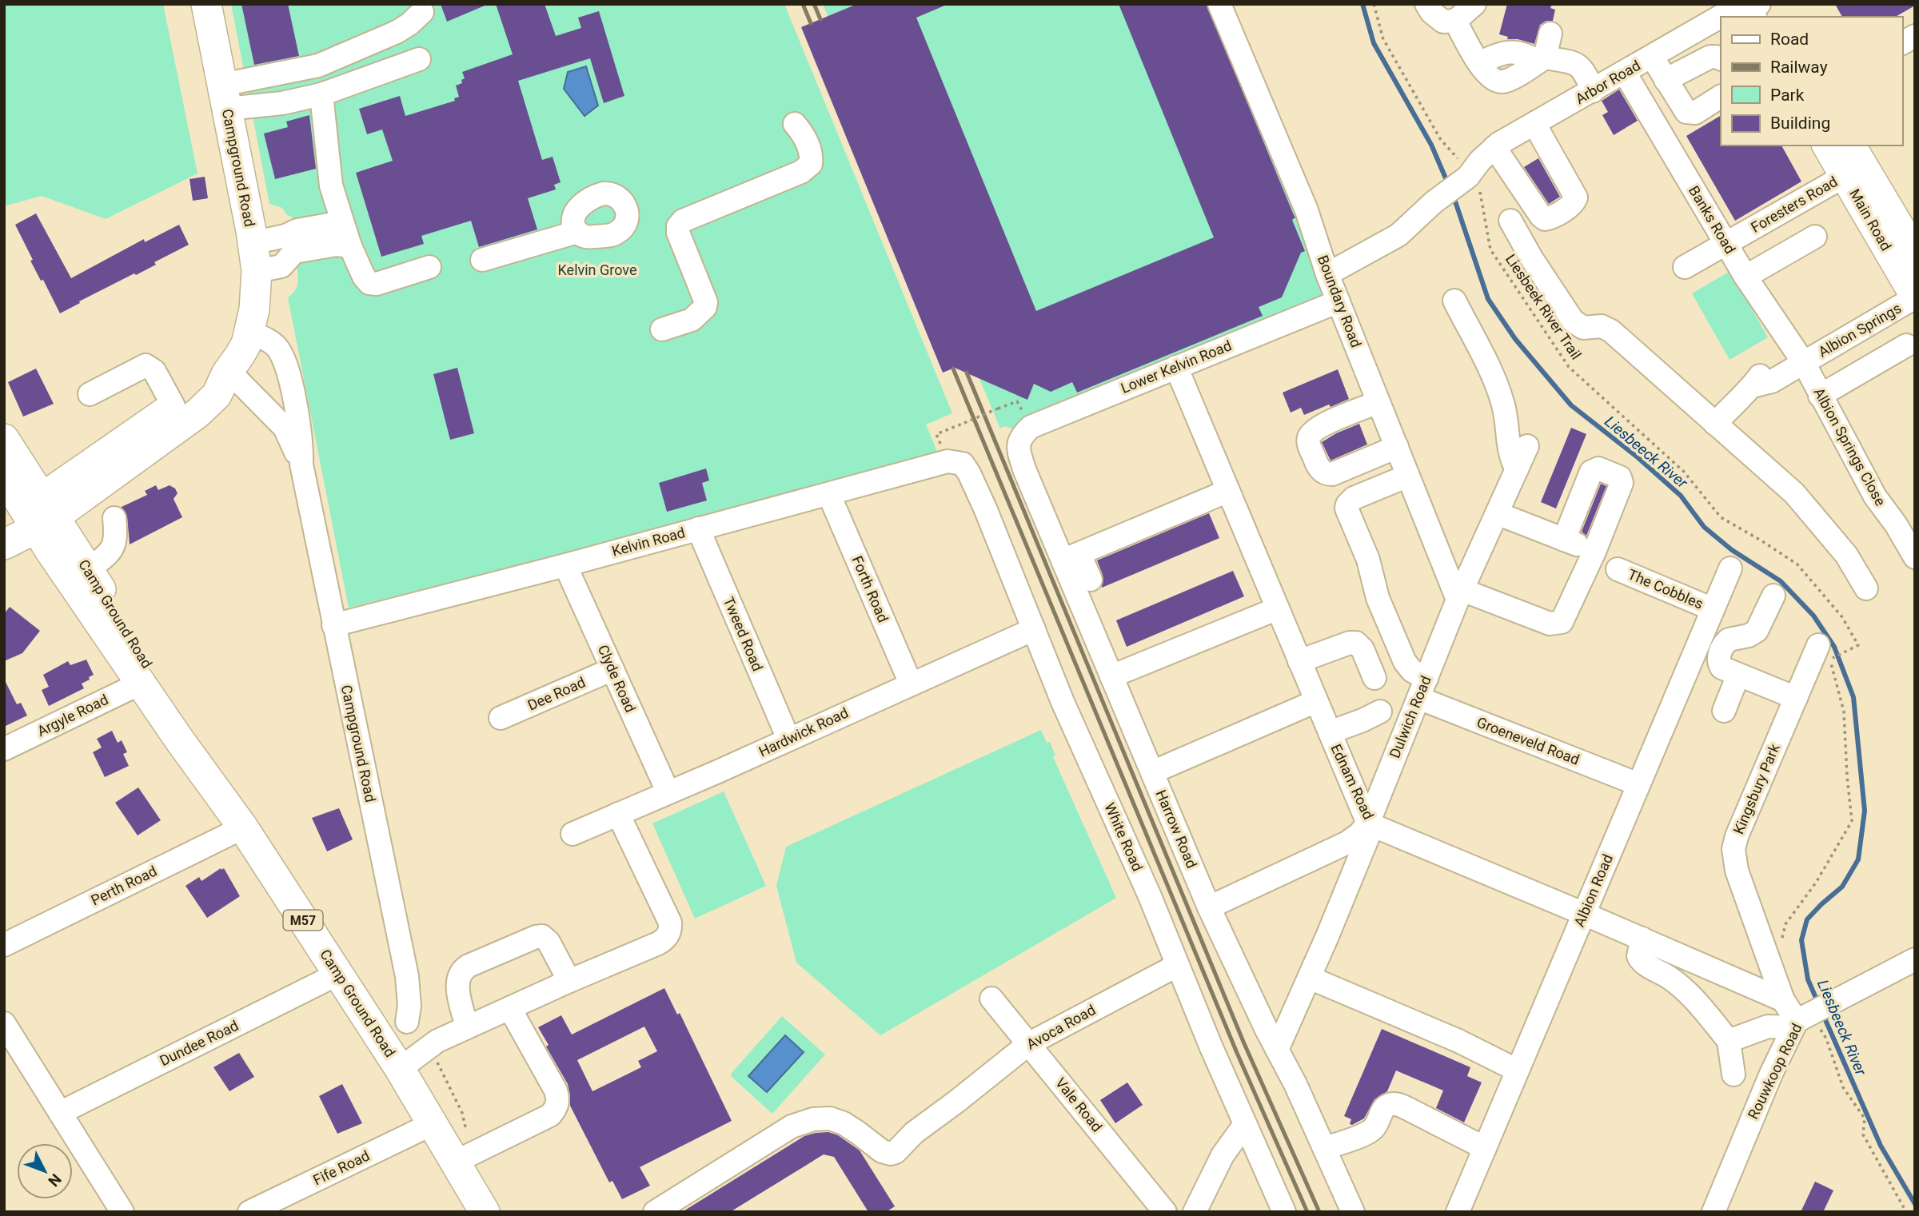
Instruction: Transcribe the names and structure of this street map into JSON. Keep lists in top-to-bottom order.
{
  "streets": {
    "main road": [
      "Campground Road",
      "Main Road",
      "Camp Ground Road",
      "M57"
    ],
    "street": [
      "Arbor Road",
      "Foresters Road",
      "Banks Road",
      "Boundary Road",
      "Albion Springs",
      "Lower Kelvin Road",
      "Albion Springs Close",
      "Kelvin Road",
      "Forth Road",
      "The Cobbles",
      "Tweed Road",
      "Clyde Road",
      "Dee Road",
      "Argyle Road",
      "Dulwich Road",
      "Hardwick Road",
      "Groeneveld Road",
      "Ednam Road",
      "Kingsbury Park",
      "Harrow Road",
      "White Road",
      "Perth Road",
      "Albion Road",
      "Avoca Road",
      "Dundee Road",
      "Rouwkoop Road",
      "Vale Road",
      "Fife Road"
    ],
    "path": ["Liesbeek River Trail"]
  },
  "crossings": [
    ["Arbor Road", "Banks Road"],
    ["Arbor Road", "Boundary Road"],
    ["Arbor Road", "Liesbeek River Trail"],
    ["Campground Road", "Kelvin Road"],
    ["Campground Road", "Camp Ground Road"],
    ["Campground Road", "M57"],
    ["Foresters Road", "Banks Road"],
    ["Foresters Road", "Main Road"],
    ["Banks Road", "Albion Springs"],
    ["Banks Road", "Albion Springs Close"],
    ["Main Road", "Albion Springs"],
    ["Boundary Road", "Lower Kelvin Road"],
    ["Boundary Road", "Dulwich Road"],
    ["Boundary Road", "Groeneveld Road"],
    ["Liesbeek River Trail", "Kingsbury Park"],
    ["Albion Springs", "Albion Springs Close"],
    ["Lower Kelvin Road", "Ednam Road"],
    ["Lower Kelvin Road", "Harrow Road"],
    ["Kelvin Road", "Forth Road"],
    ["Kelvin Road", "Tweed Road"],
    ["Kelvin Road", "Clyde Road"],
    ["Kelvin Road", "White Road"],
    ["Forth Road", "Hardwick Road"],
    ["The Cobbles", "Albion Road"],
    ["Camp Ground Road", "Argyle Road"],
    ["Camp Ground Road", "Perth Road"],
    ["Camp Ground Road", "M57"],
    ["Camp Ground Road", "Dundee Road"],
    ["Camp Ground Road", "Fife Road"],
    ["Tweed Road", "Hardwick Road"],
    ["Clyde Road", "Dee Road"],
    ["Clyde Road", "Hardwick Road"],
    ["Dulwich Road", "Groeneveld Road"],
    ["Dulwich Road", "Ednam Road"],
    ["Dulwich Road", "Harrow Road"],
    ["Hardwick Road", "White Road"],
    ["Groeneveld Road", "Albion Road"],
    ["Ednam Road", "Kingsbury Park"],
    ["Ednam Road", "Albion Road"],
    ["White Road", "Avoca Road"],
    ["Avoca Road", "Vale Road"]
  ],
  "water": ["Liesbeeck River"],
  "parks": ["Kelvin Grove"],
  "legend": [
    "Road",
    "Railway",
    "Park",
    "Building"
  ],
  "north": "bottom right"
}
